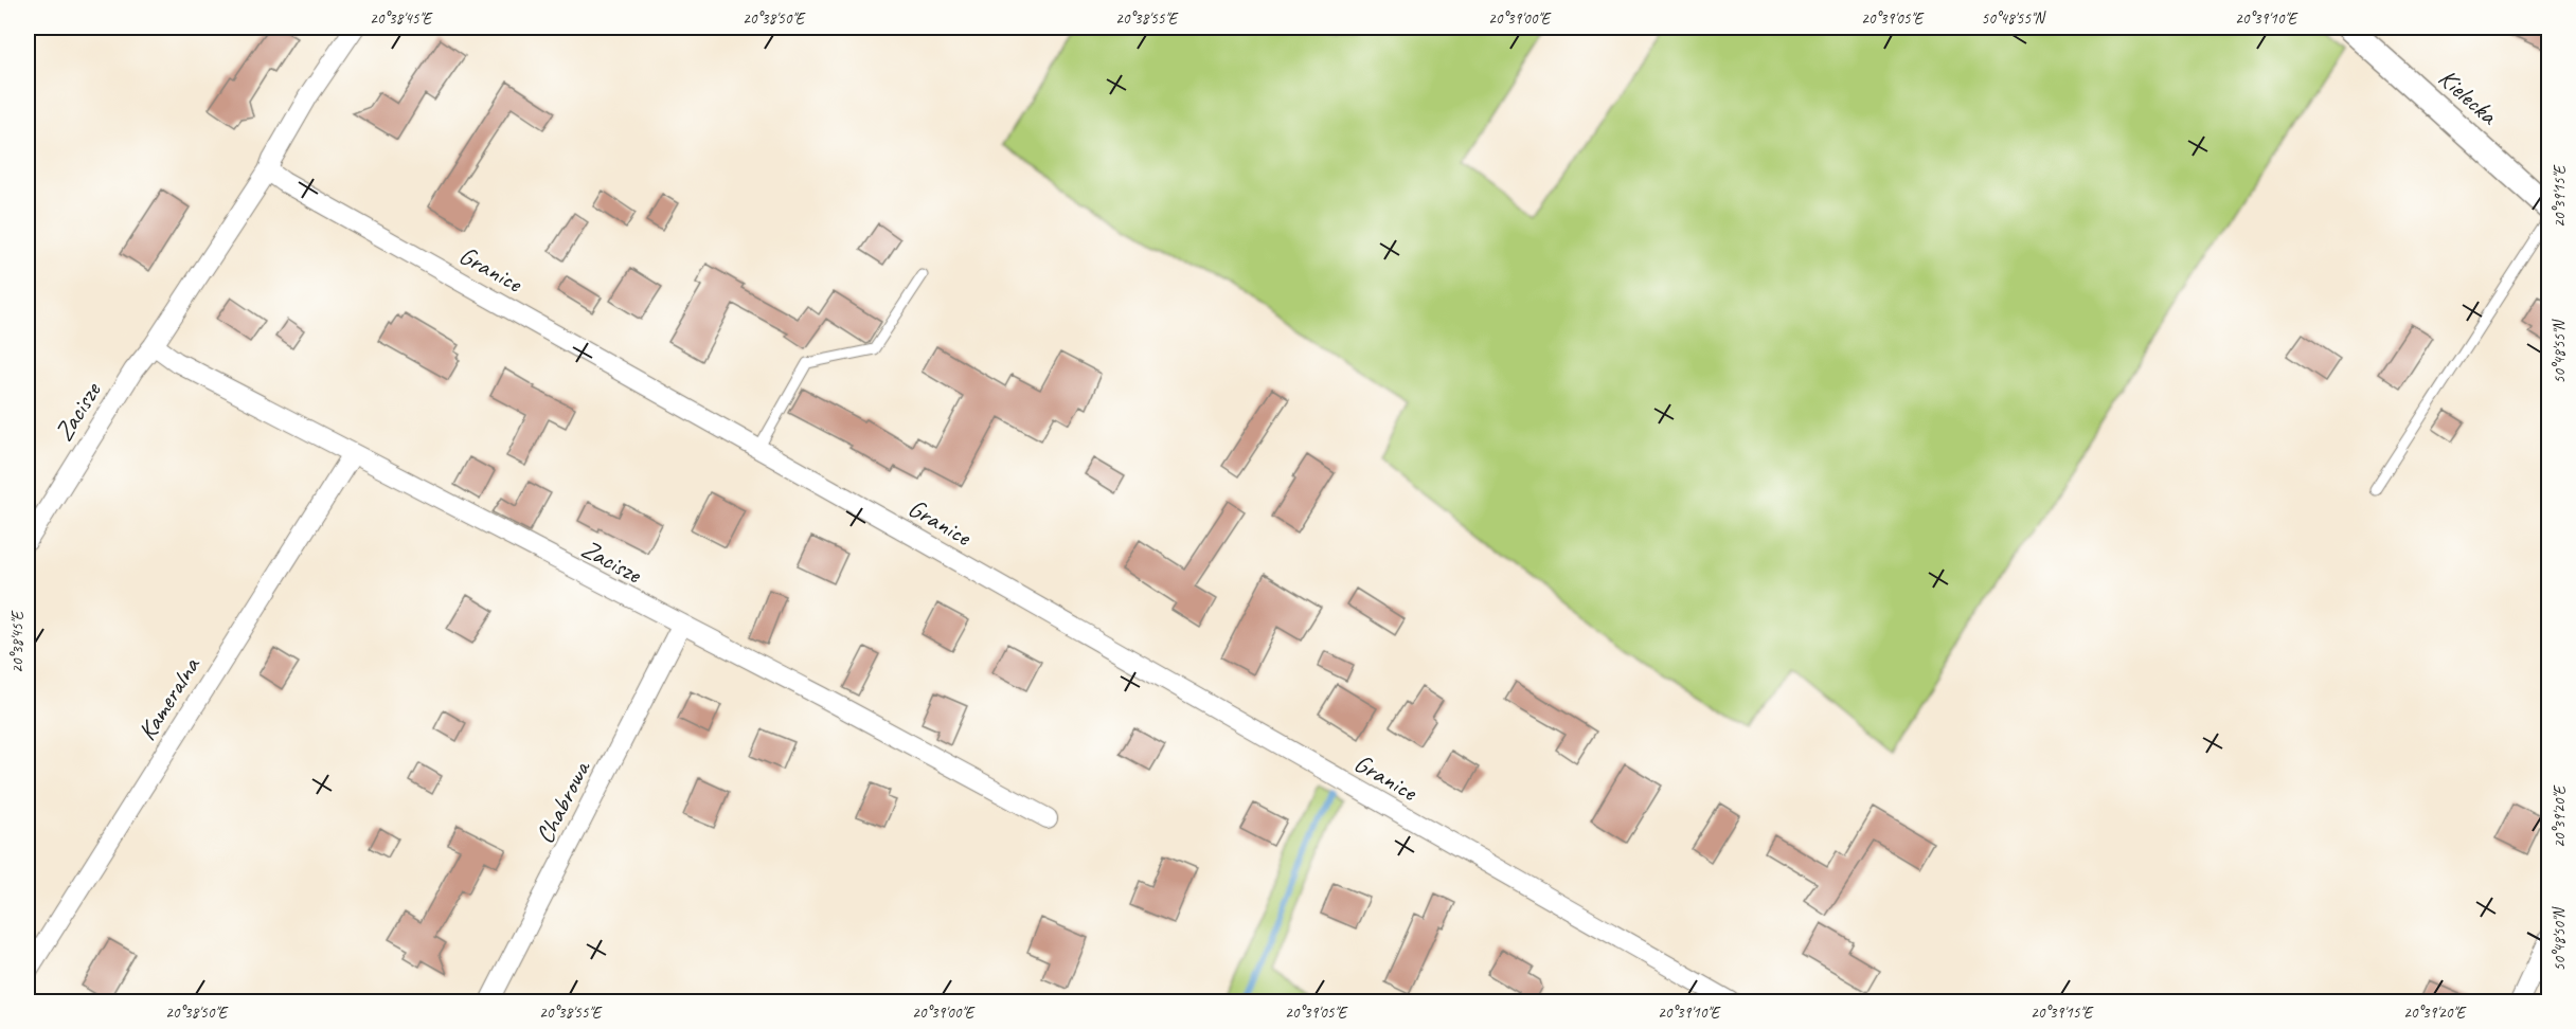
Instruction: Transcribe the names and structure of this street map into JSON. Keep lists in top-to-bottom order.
{
  "streets": {
    "street": [
      "Kielecka",
      "Granice",
      "Zacisze",
      "Kameralna",
      "Chabrowa"
    ]
  },
  "crossings": [
    ["Granice", "Zacisze"],
    ["Zacisze", "Kameralna"],
    ["Zacisze", "Chabrowa"]
  ],
  "coordinates": [
    "20°38'45\"E",
    "20°38'50\"E",
    "20°38'55\"E",
    "20°39'00\"E",
    "20°39'05\"E",
    "50°48'55\"N",
    "20°39'10\"E",
    "20°39'15\"E",
    "20°39'20\"E",
    "50°48'50\"N"
  ]
}
